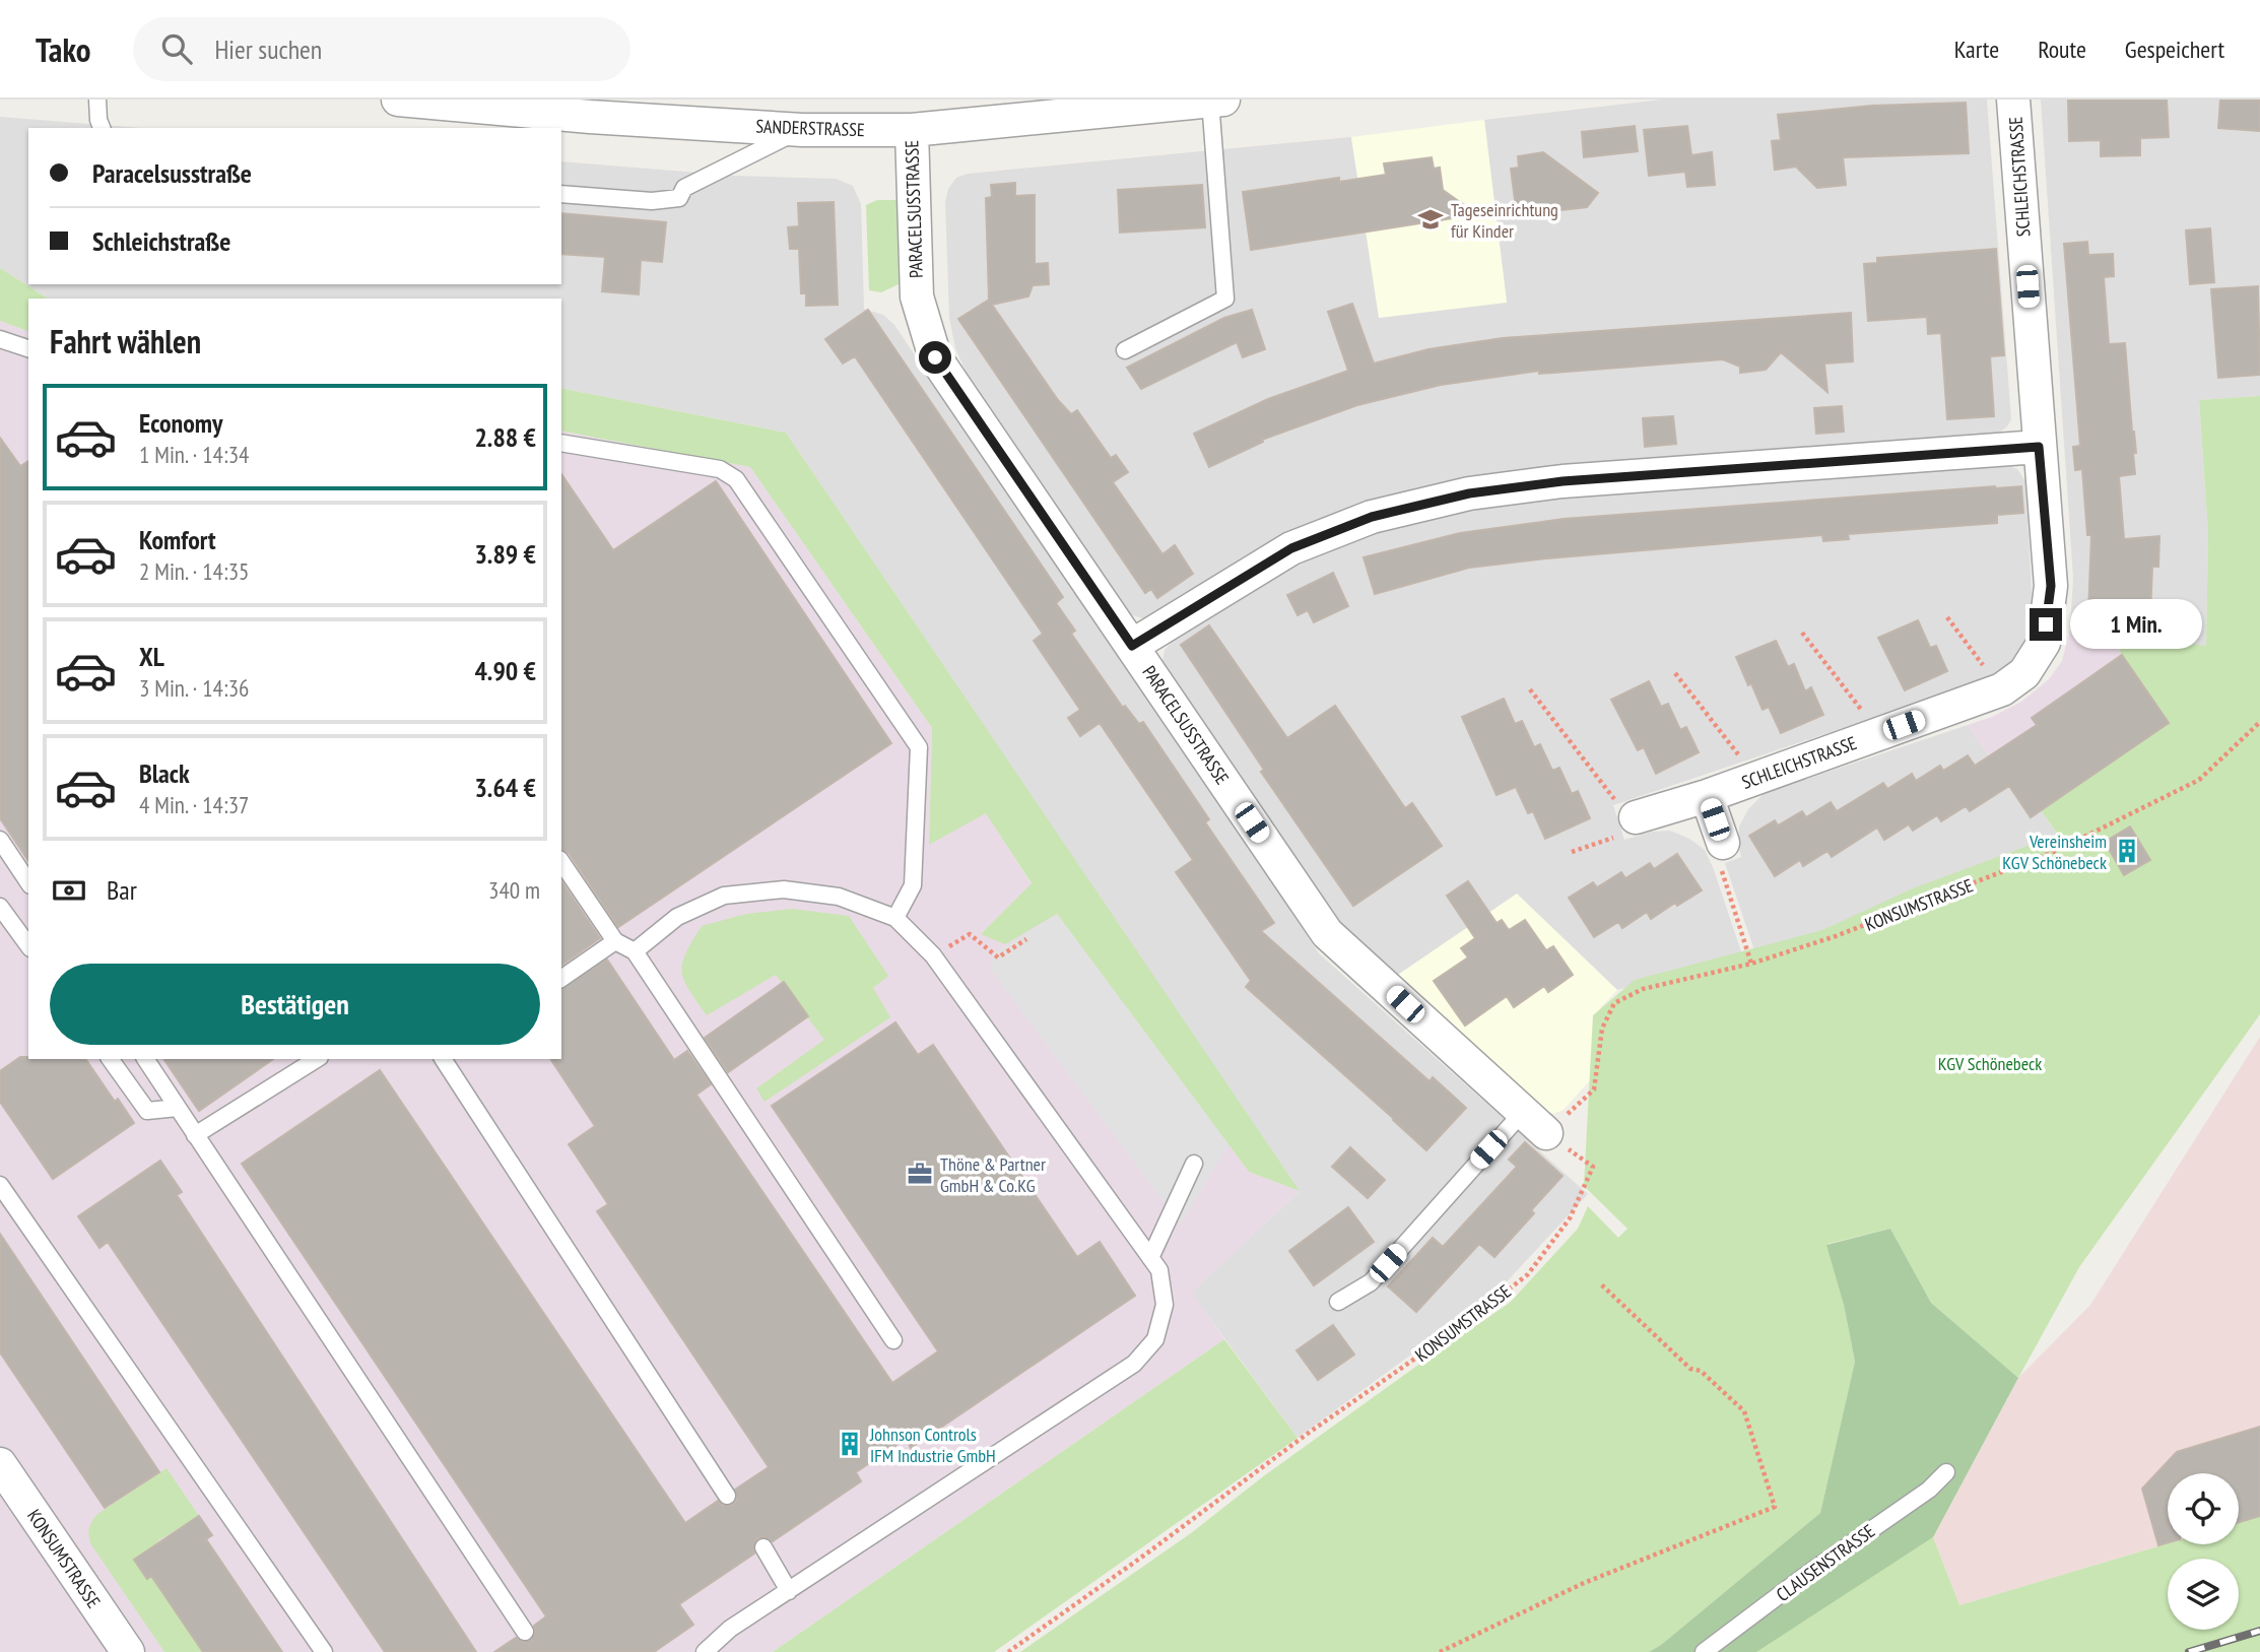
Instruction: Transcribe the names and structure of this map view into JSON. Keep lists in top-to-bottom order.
{
  "streets": {
    "street": [
      "SANDERSTRASSE",
      "SCHLEICHSTRASSE",
      "PARACELSUSSTRASSE",
      "KONSUMSTRASSE"
    ],
    "lane": ["CLAUSENSTRASSE"]
  },
  "crossings": [
    ["SANDERSTRASSE", "PARACELSUSSTRASSE"],
    ["PARACELSUSSTRASSE", "KONSUMSTRASSE"]
  ],
  "parks": ["KGV Schönebeck"],
  "places": {
    "school or university": ["Tageseinrichtung für Kinder"],
    "building": ["Vereinsheim KGV Schönebeck", "Johnson Controls IFM Industrie GmbH"],
    "office": ["Thöne & Partner GmbH & Co.KG"]
  },
  "page": {
    "header": "Tako",
    "search": "Hier suchen",
    "nav": ["Karte", "Route", "Gespeichert"],
    "banner": ["Paracelsusstraße", "Schleichstraße"],
    "heading": "Fahrt wählen",
    "list": [
      {
        "name": "Economy",
        "note": "1 Min. · 14:34",
        "value": "2.88 €"
      },
      {
        "name": "Komfort",
        "note": "2 Min. · 14:35",
        "value": "3.89 €"
      },
      {
        "name": "XL",
        "note": "3 Min. · 14:36",
        "value": "4.90 €"
      },
      {
        "name": "Black",
        "note": "4 Min. · 14:37",
        "value": "3.64 €"
      }
    ],
    "bubble": "1 Min.",
    "pay": ["Bar", "340 m"],
    "buttons": "Bestätigen"
  }
}
